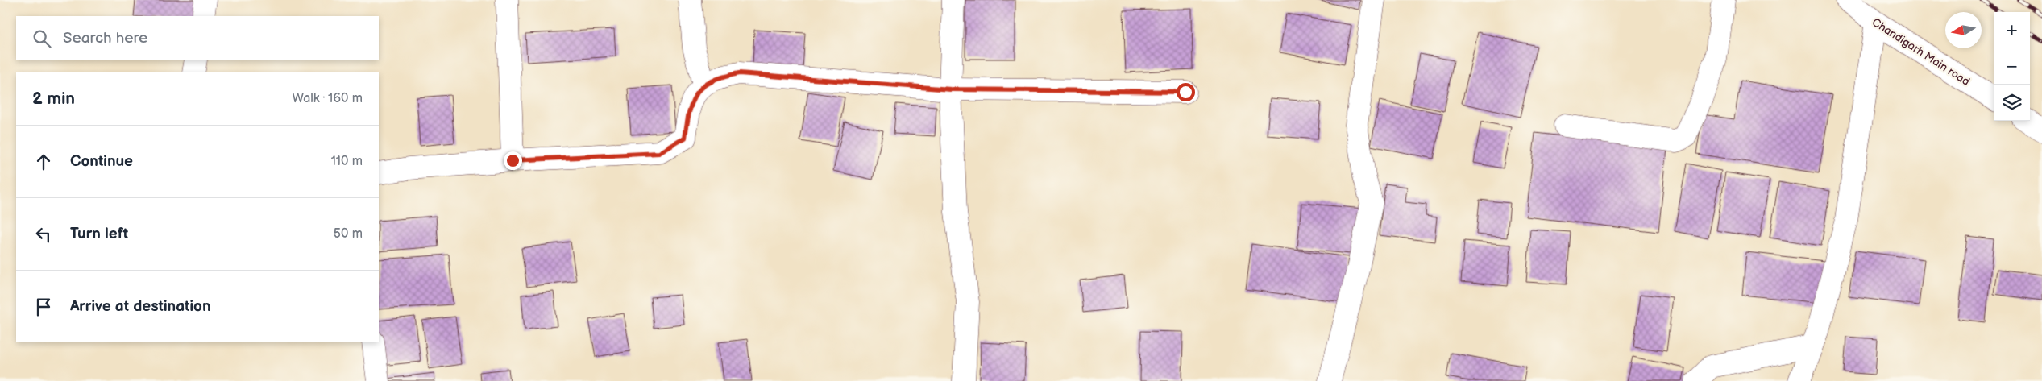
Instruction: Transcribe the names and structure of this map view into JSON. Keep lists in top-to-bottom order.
{
  "streets": {
    "street": ["Chandigarh Main road"]
  },
  "north": "left",
  "page": {
    "map_buttons": ["+", "−"],
    "search": "Search here",
    "heading": ["2 min", "Walk · 160 m"],
    "list": [
      ["Continue", "110 m"],
      ["Turn left", "50 m"],
      "Arrive at destination"
    ]
  }
}
